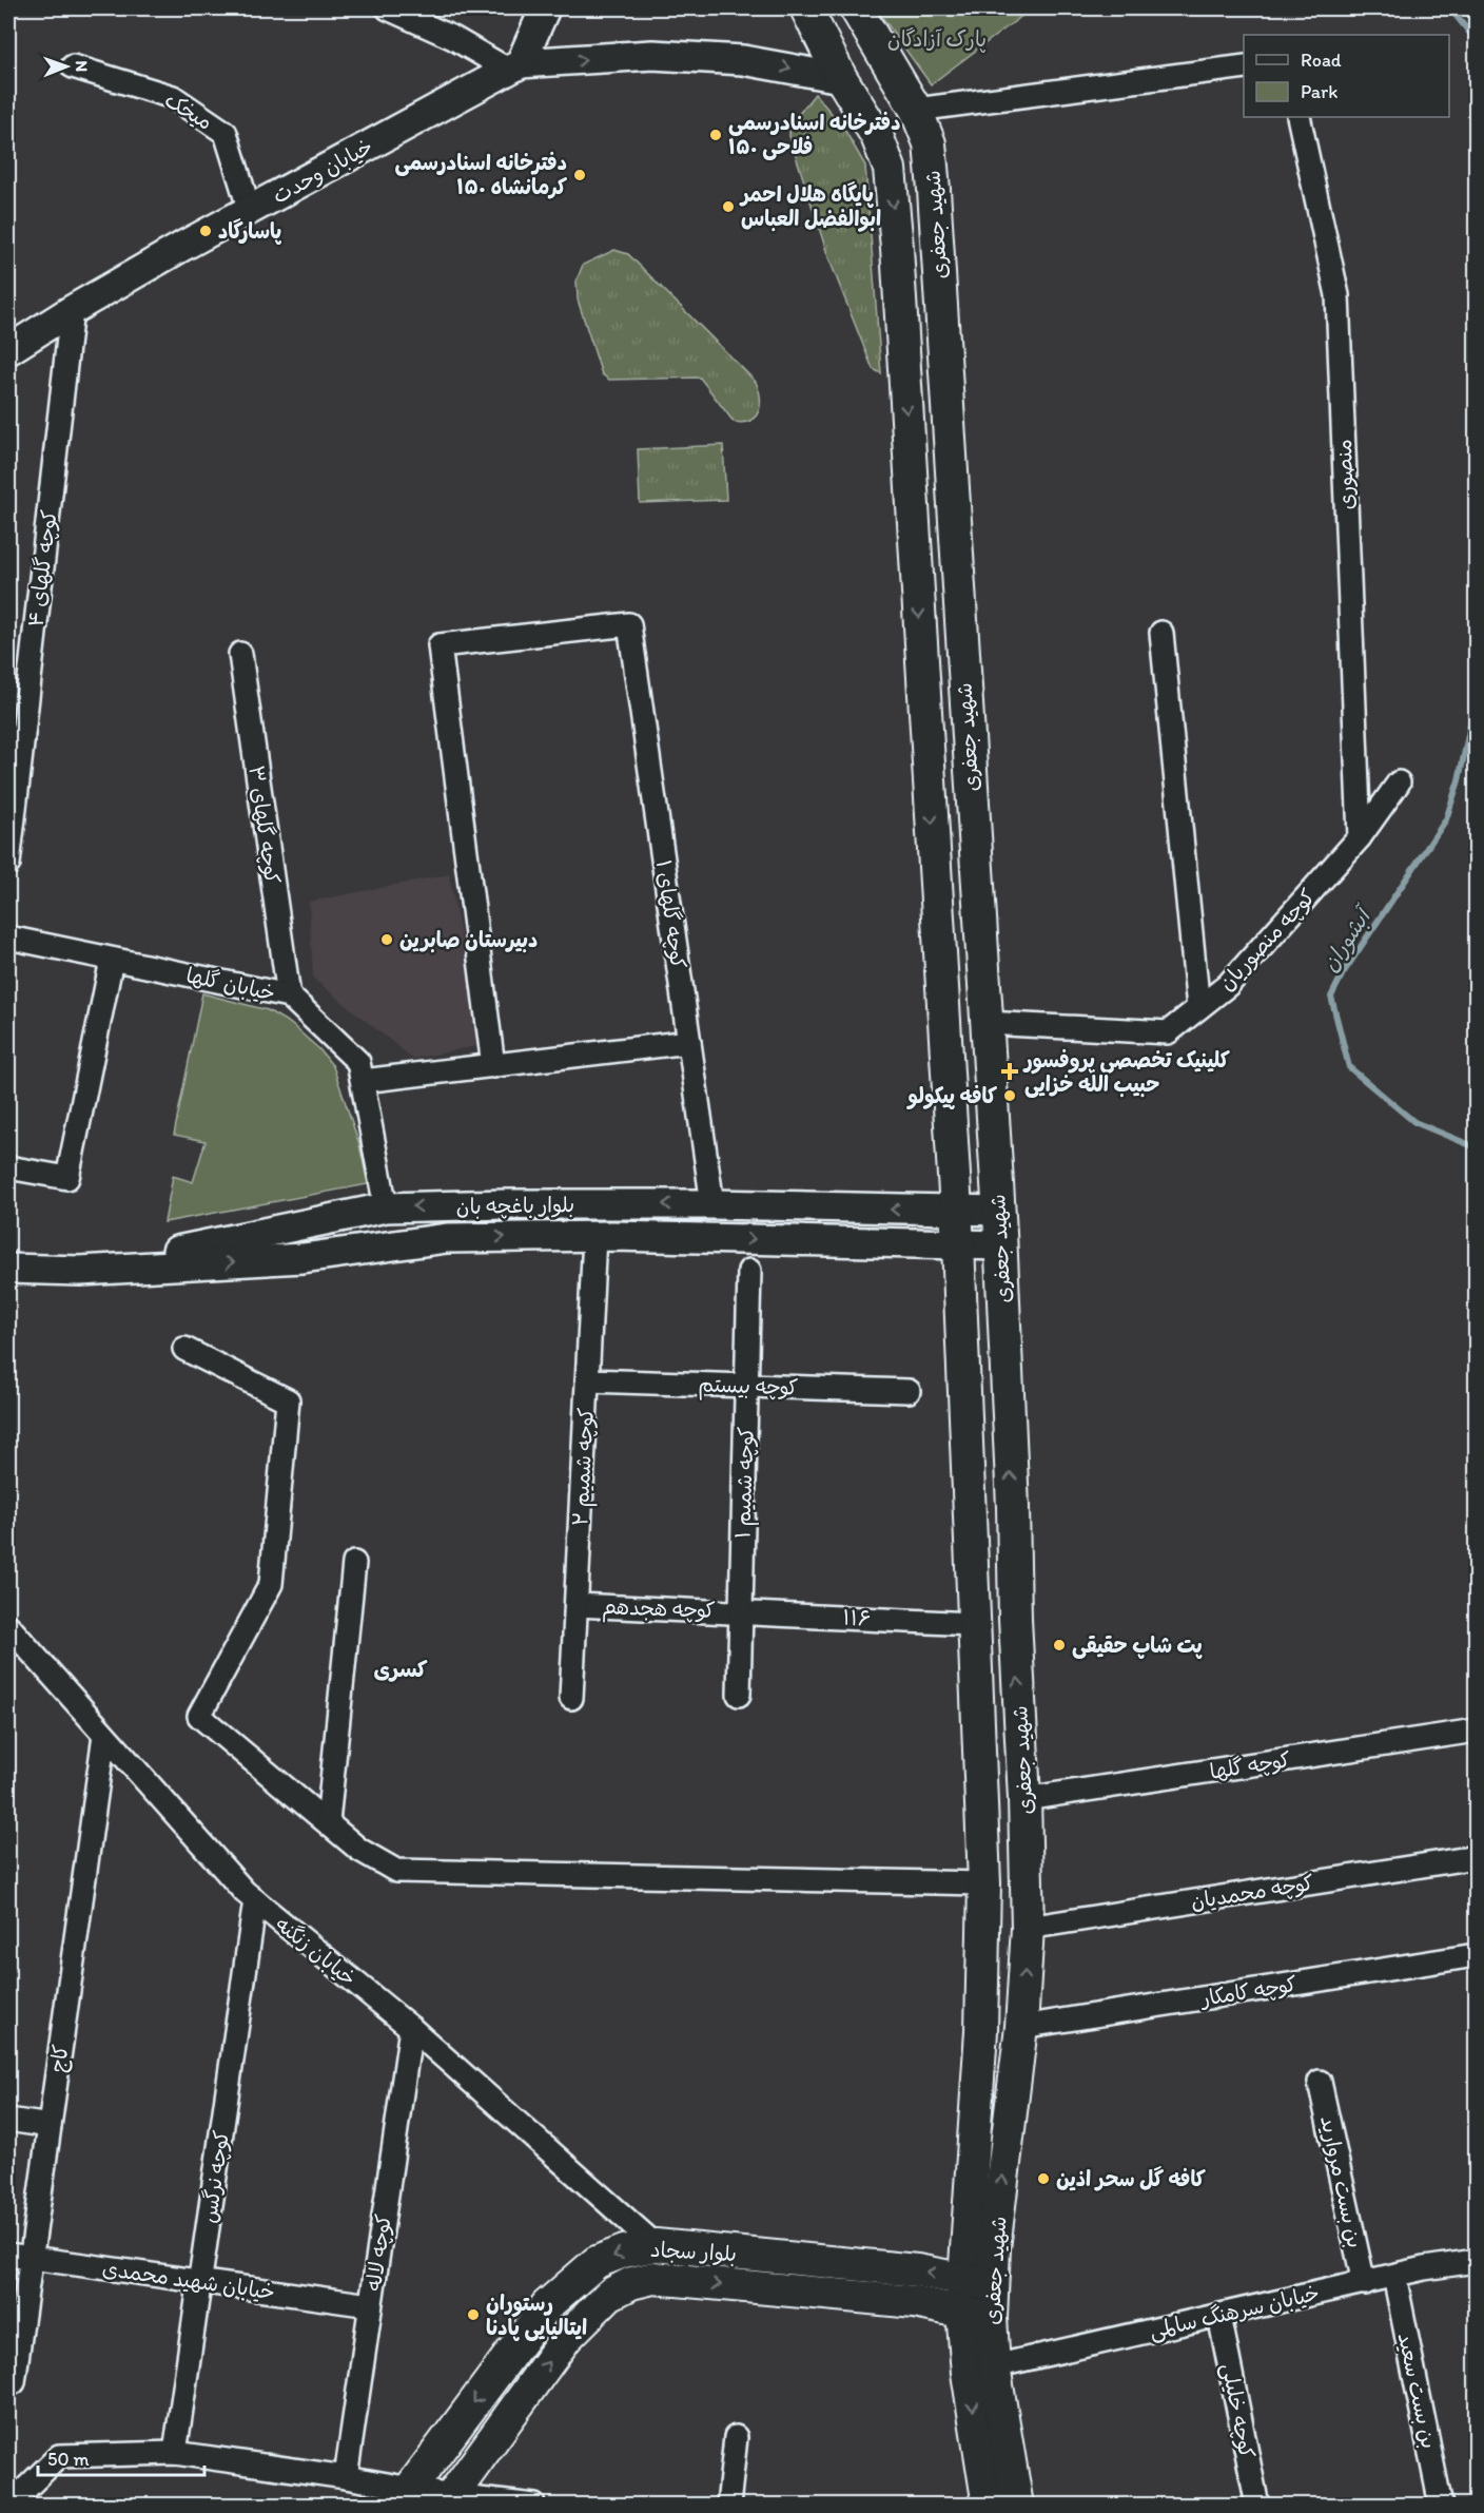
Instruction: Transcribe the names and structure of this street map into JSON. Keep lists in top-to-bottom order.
{
  "streets": {
    "main road": ["شهید جعفری", "بلوار سجاد"],
    "street": [
      "میخک",
      "خیابان وحدت",
      "منصوری",
      "کوچه گلهای ۴",
      "کوچه گلهای ۳",
      "کوچه گلهای ۱",
      "کوچه منصوریان",
      "خیابان گلها",
      "بلوار باغچه بان",
      "کوچه بیستم",
      "کوچه شمیم ۲",
      "کوچه شمیم ۱",
      "کوچه هجدهم",
      "۱۱۶",
      "کوچه گلها",
      "کوچه محمدیان",
      "خیابان زنگنه",
      "کوچه کامکار",
      "کاج",
      "کوچه نرگس",
      "بن بست مروارید",
      "کوچه لاله",
      "خیابان شهید محمدی",
      "خیابان سرهنگ سالمی",
      "بن بست سعید",
      "کوچه خلیلی"
    ]
  },
  "crossings": [
    ["میخک", "خیابان وحدت"],
    ["خیابان وحدت", "کوچه گلهای ۴"],
    ["شهید جعفری", "کوچه منصوریان"],
    ["شهید جعفری", "بلوار باغچه بان"],
    ["شهید جعفری", "۱۱۶"],
    ["شهید جعفری", "کوچه گلها"],
    ["شهید جعفری", "کوچه محمدیان"],
    ["شهید جعفری", "کوچه کامکار"],
    ["شهید جعفری", "بلوار سجاد"],
    ["شهید جعفری", "خیابان سرهنگ سالمی"],
    ["منصوری", "کوچه منصوریان"],
    ["کوچه گلهای ۳", "خیابان گلها"],
    ["کوچه گلهای ۱", "بلوار باغچه بان"],
    ["خیابان گلها", "بلوار باغچه بان"],
    ["بلوار باغچه بان", "کوچه شمیم ۲"],
    ["کوچه بیستم", "کوچه شمیم ۲"],
    ["کوچه بیستم", "کوچه شمیم ۱"],
    ["کوچه شمیم ۲", "کوچه هجدهم"],
    ["کوچه شمیم ۱", "کوچه هجدهم"],
    ["کوچه شمیم ۱", "۱۱۶"],
    ["کوچه هجدهم", "۱۱۶"],
    ["خیابان زنگنه", "کاج"],
    ["خیابان زنگنه", "کوچه نرگس"],
    ["خیابان زنگنه", "بلوار سجاد"],
    ["خیابان زنگنه", "کوچه لاله"],
    ["کاج", "خیابان شهید محمدی"],
    ["کوچه نرگس", "خیابان شهید محمدی"],
    ["بن بست مروارید", "خیابان سرهنگ سالمی"],
    ["کوچه لاله", "خیابان شهید محمدی"],
    ["خیابان سرهنگ سالمی", "بن بست سعید"],
    ["خیابان سرهنگ سالمی", "کوچه خلیلی"]
  ],
  "districts": ["کسری"],
  "water": ["آبشوران"],
  "parks": ["پارک آزادگان"],
  "places": {
    "other": [
      "دفترخانه اسنادرسمی ۱۵۰ فلاحی",
      "دفترخانه اسنادرسمی ۱۵۰ کرمانشاه",
      "پایگاه هلال احمر ابوالفضل العباس",
      "پاسارگاد",
      "دبیرستان صابرین",
      "کافه پیکولو",
      "پت شاپ حقیقی",
      "کافه گل سحر اذین",
      "رستوران ایتالیایی پادنا"
    ],
    "health": ["کلینیک تخصصی پروفسور حبیب الله خزایی"]
  },
  "legend": ["Road", "Park"],
  "scale_bar": "50 m",
  "north": "right"
}
